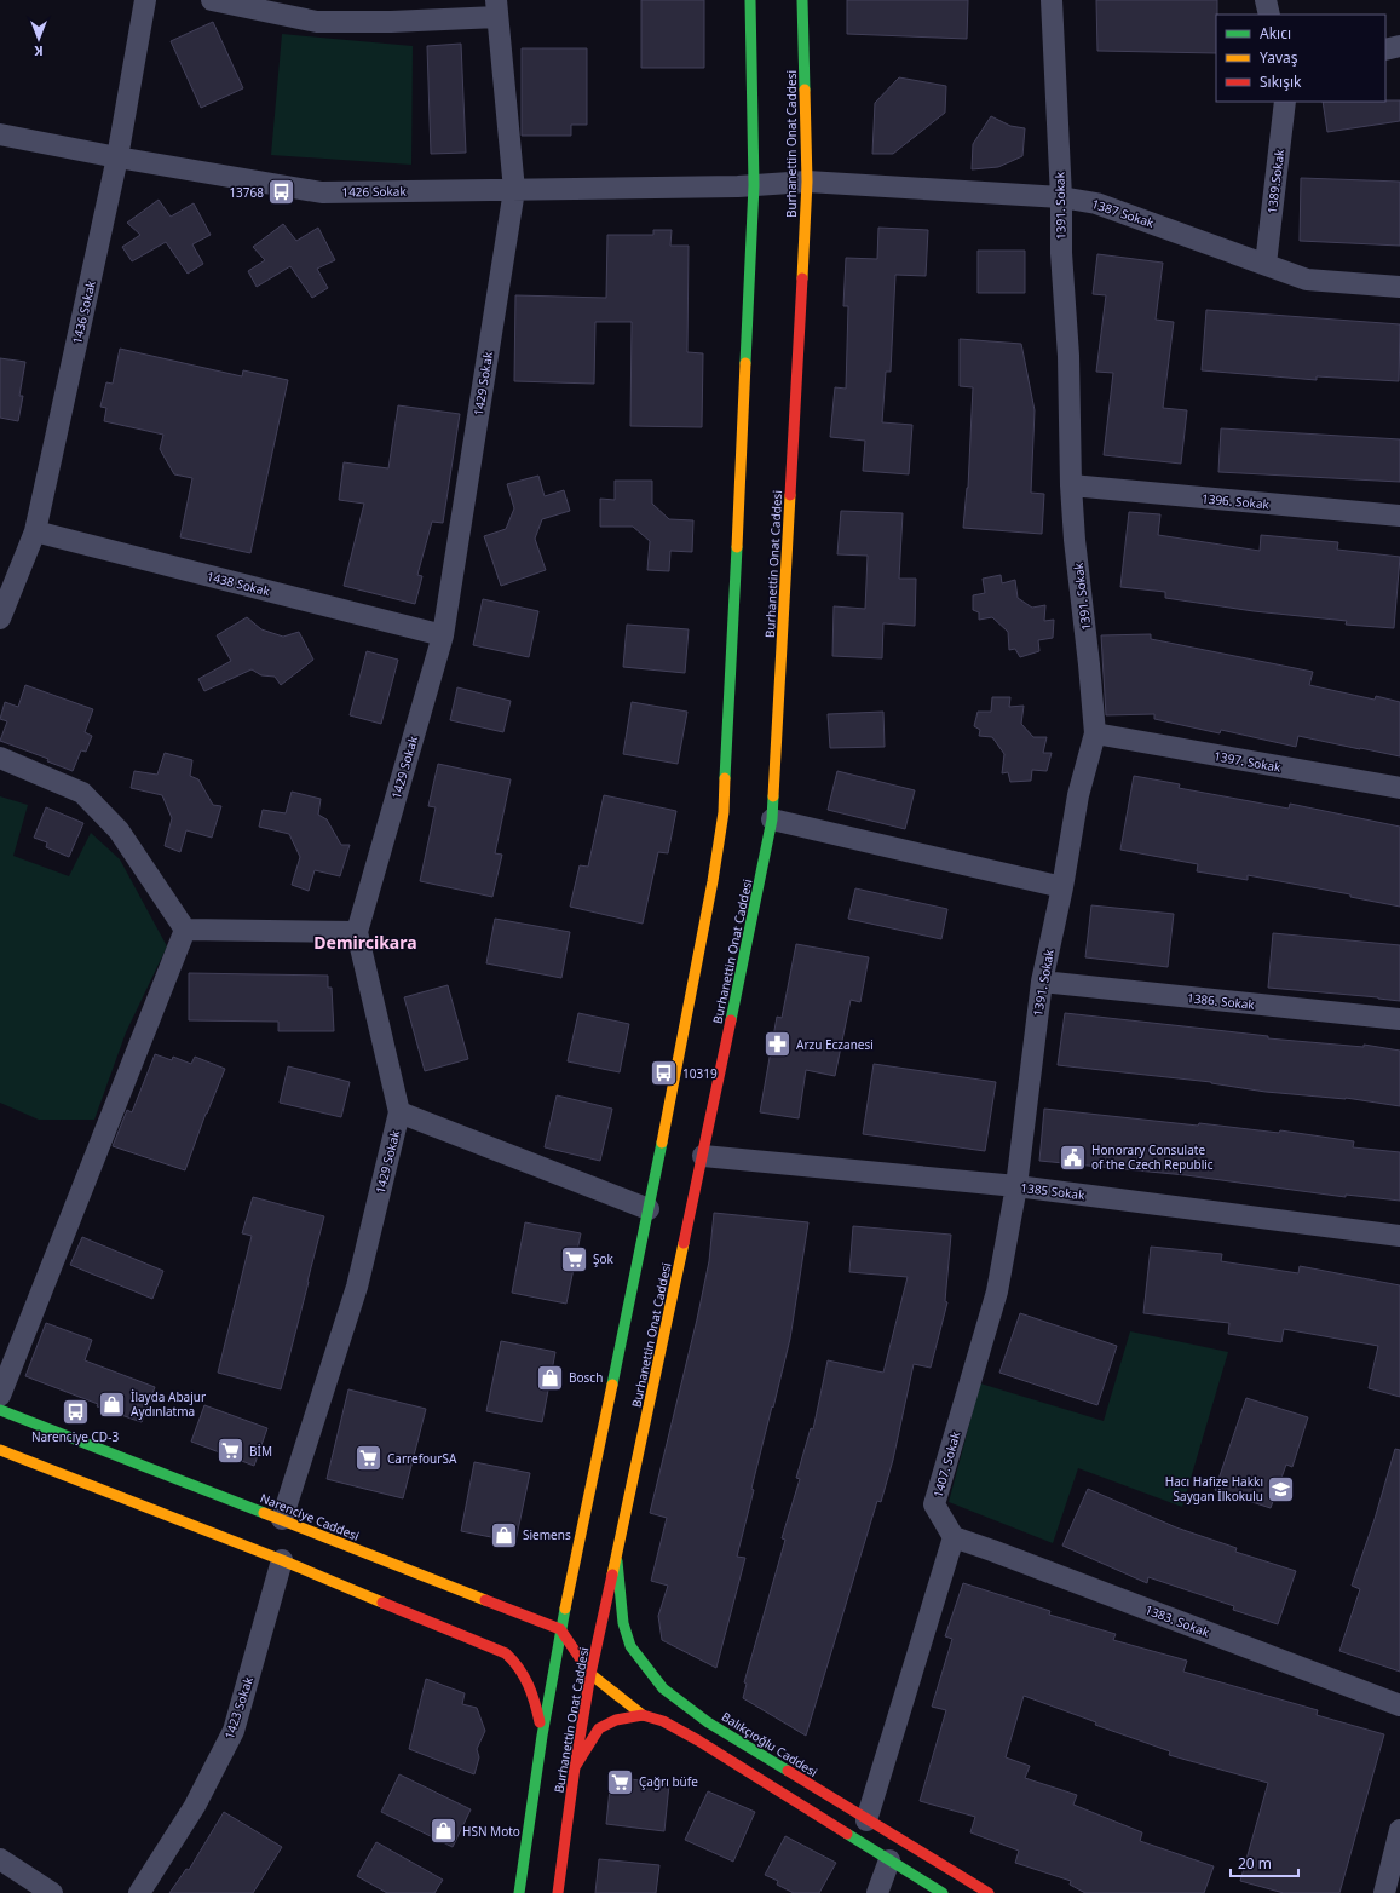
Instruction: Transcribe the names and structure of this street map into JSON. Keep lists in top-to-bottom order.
{
  "streets": {
    "main road": ["Burhanettin Onat Caddesi", "Narenciye Caddesi", "Balıkçıoğlu Caddesi"],
    "street": [
      "1389.Sokak",
      "1426 Sokak",
      "1391. Sokak",
      "1387 Sokak",
      "1436 Sokak",
      "1429 Sokak",
      "1396. Sokak",
      "1438 Sokak",
      "1397. Sokak",
      "1386. Sokak",
      "1385 Sokak",
      "1407. Sokak",
      "1383. Sokak",
      "1423 Sokak"
    ]
  },
  "crossings": [
    ["Burhanettin Onat Caddesi", "1426 Sokak"],
    ["Burhanettin Onat Caddesi", "1387 Sokak"],
    ["Burhanettin Onat Caddesi", "1385 Sokak"],
    ["Burhanettin Onat Caddesi", "Balıkçıoğlu Caddesi"],
    ["1389.Sokak", "1387 Sokak"],
    ["1426 Sokak", "1387 Sokak"],
    ["1426 Sokak", "1436 Sokak"],
    ["1426 Sokak", "1429 Sokak"],
    ["1391. Sokak", "1387 Sokak"],
    ["1391. Sokak", "1396. Sokak"],
    ["1391. Sokak", "1397. Sokak"],
    ["1391. Sokak", "1386. Sokak"],
    ["1391. Sokak", "1385 Sokak"],
    ["1391. Sokak", "1407. Sokak"],
    ["1436 Sokak", "1438 Sokak"],
    ["1429 Sokak", "1438 Sokak"],
    ["1429 Sokak", "Narenciye Caddesi"],
    ["1385 Sokak", "1407. Sokak"],
    ["1407. Sokak", "1383. Sokak"]
  ],
  "districts": ["Demircikara"],
  "places": {
    "bus stop": ["13768", "10319", "Narenciye CD-3"],
    "pharmacy": ["Arzu Eczanesi"],
    "public building": ["Honorary Consulate of the Czech Republic"],
    "supermarket": [
      "Şok",
      "BİM",
      "CarrefourSA",
      "Çağrı büfe"
    ],
    "shop": [
      "Bosch",
      "İlayda Abajur Aydınlatma",
      "Siemens",
      "HSN Moto"
    ],
    "school or university": ["Hacı Hafize Hakkı Saygan İlkokulu"]
  },
  "legend": ["Akıcı", "Yavaş", "Sıkışık"],
  "scale_bar": "20 m",
  "north": "bottom"
}
